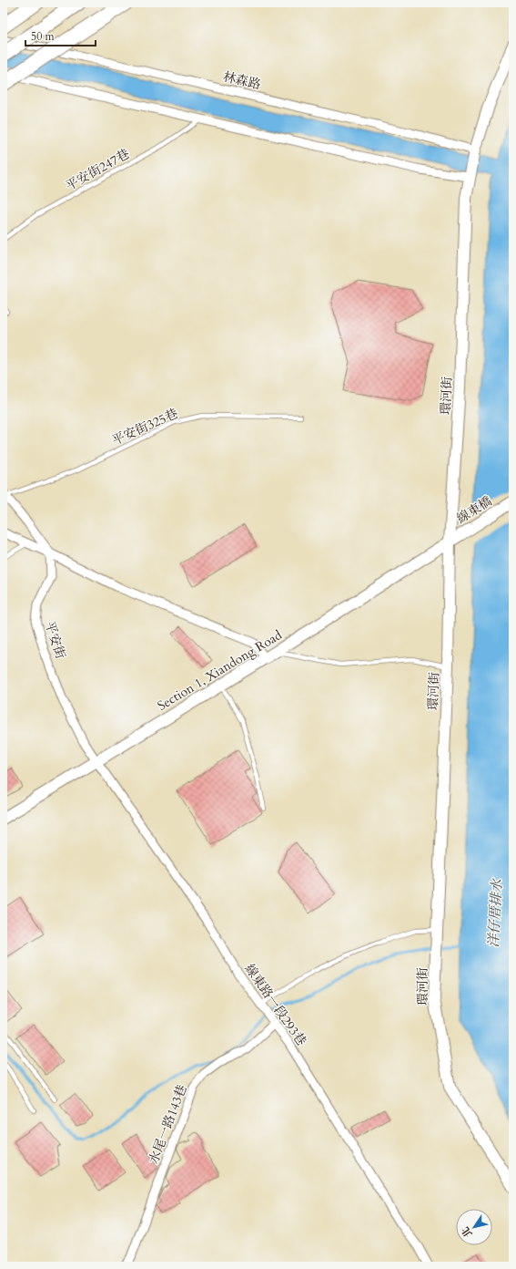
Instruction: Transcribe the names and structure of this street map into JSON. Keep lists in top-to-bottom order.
{
  "streets": {
    "street": [
      "林森路",
      "環河街",
      "線東橋",
      "平安街",
      "Section 1, Xiandong Road",
      "線東路一段293巷",
      "水尾一路143巷"
    ],
    "lane": ["平安街247巷", "平安街325巷"]
  },
  "crossings": [
    ["林森路", "環河街"],
    ["環河街", "線東橋"],
    ["環河街", "Section 1, Xiandong Road"],
    ["線東橋", "Section 1, Xiandong Road"],
    ["平安街", "Section 1, Xiandong Road"],
    ["平安街", "線東路一段293巷"],
    ["Section 1, Xiandong Road", "線東路一段293巷"],
    ["線東路一段293巷", "水尾一路143巷"]
  ],
  "water": ["洋仔厝排水"],
  "scale_bar": "50 m",
  "north": "bottom left"
}
